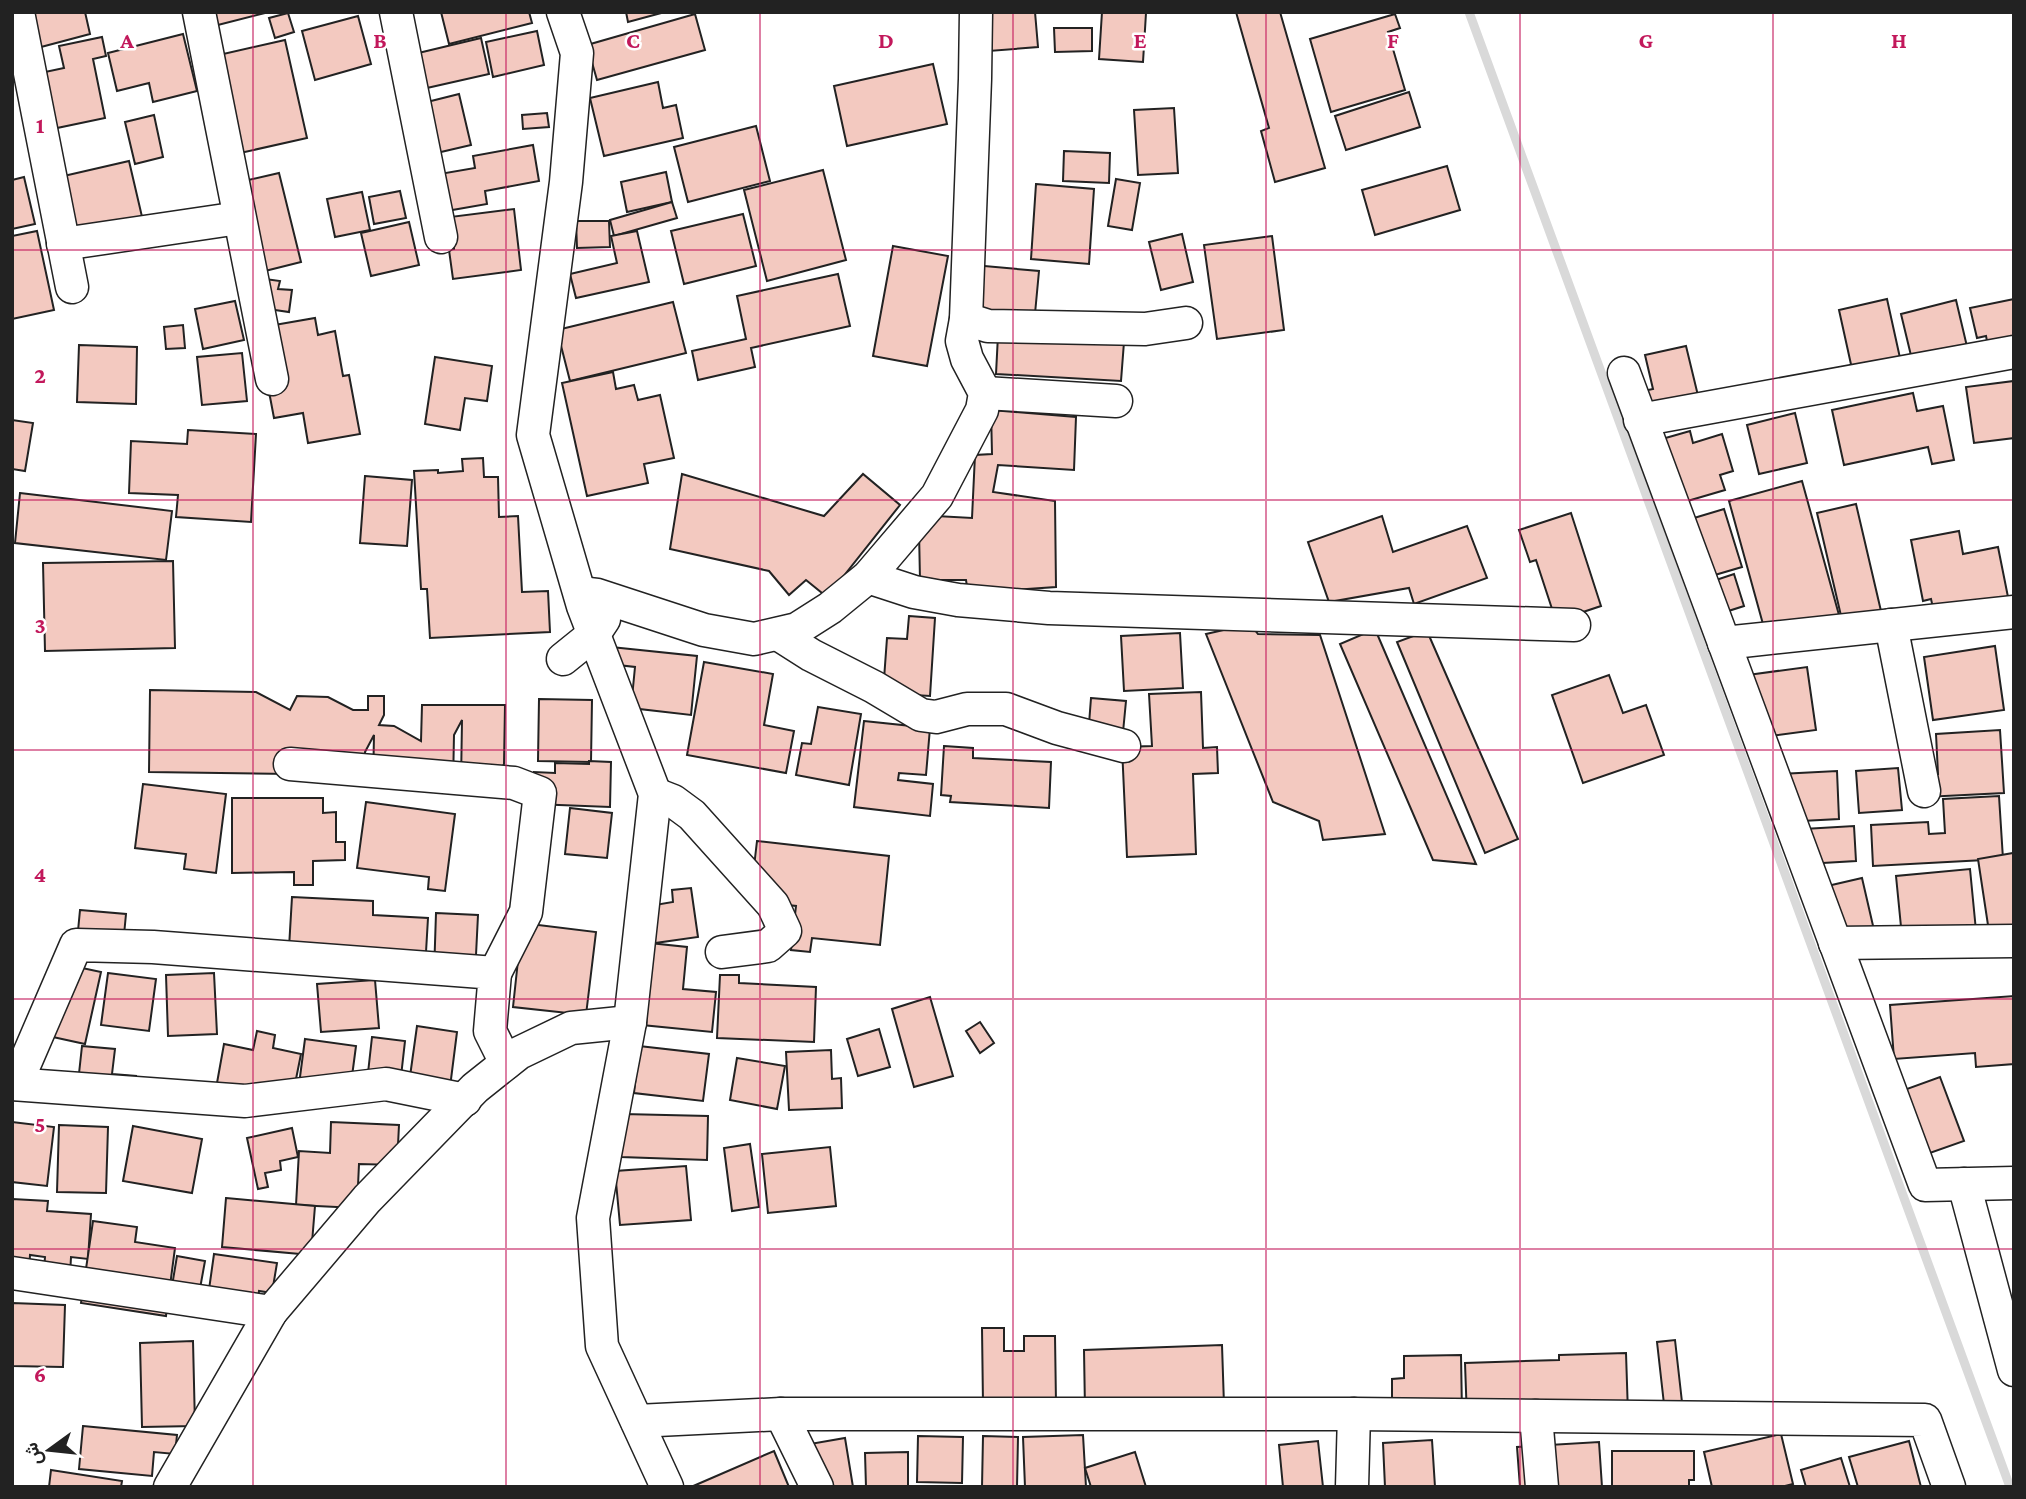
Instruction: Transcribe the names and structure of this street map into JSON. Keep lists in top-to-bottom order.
{
  "north": "left",
  "grid": {
    "columns": [
      "A",
      "B",
      "C",
      "D",
      "E",
      "F",
      "G",
      "H"
    ],
    "rows": [
      "1",
      "2",
      "3",
      "4",
      "5",
      "6"
    ]
  }
}
